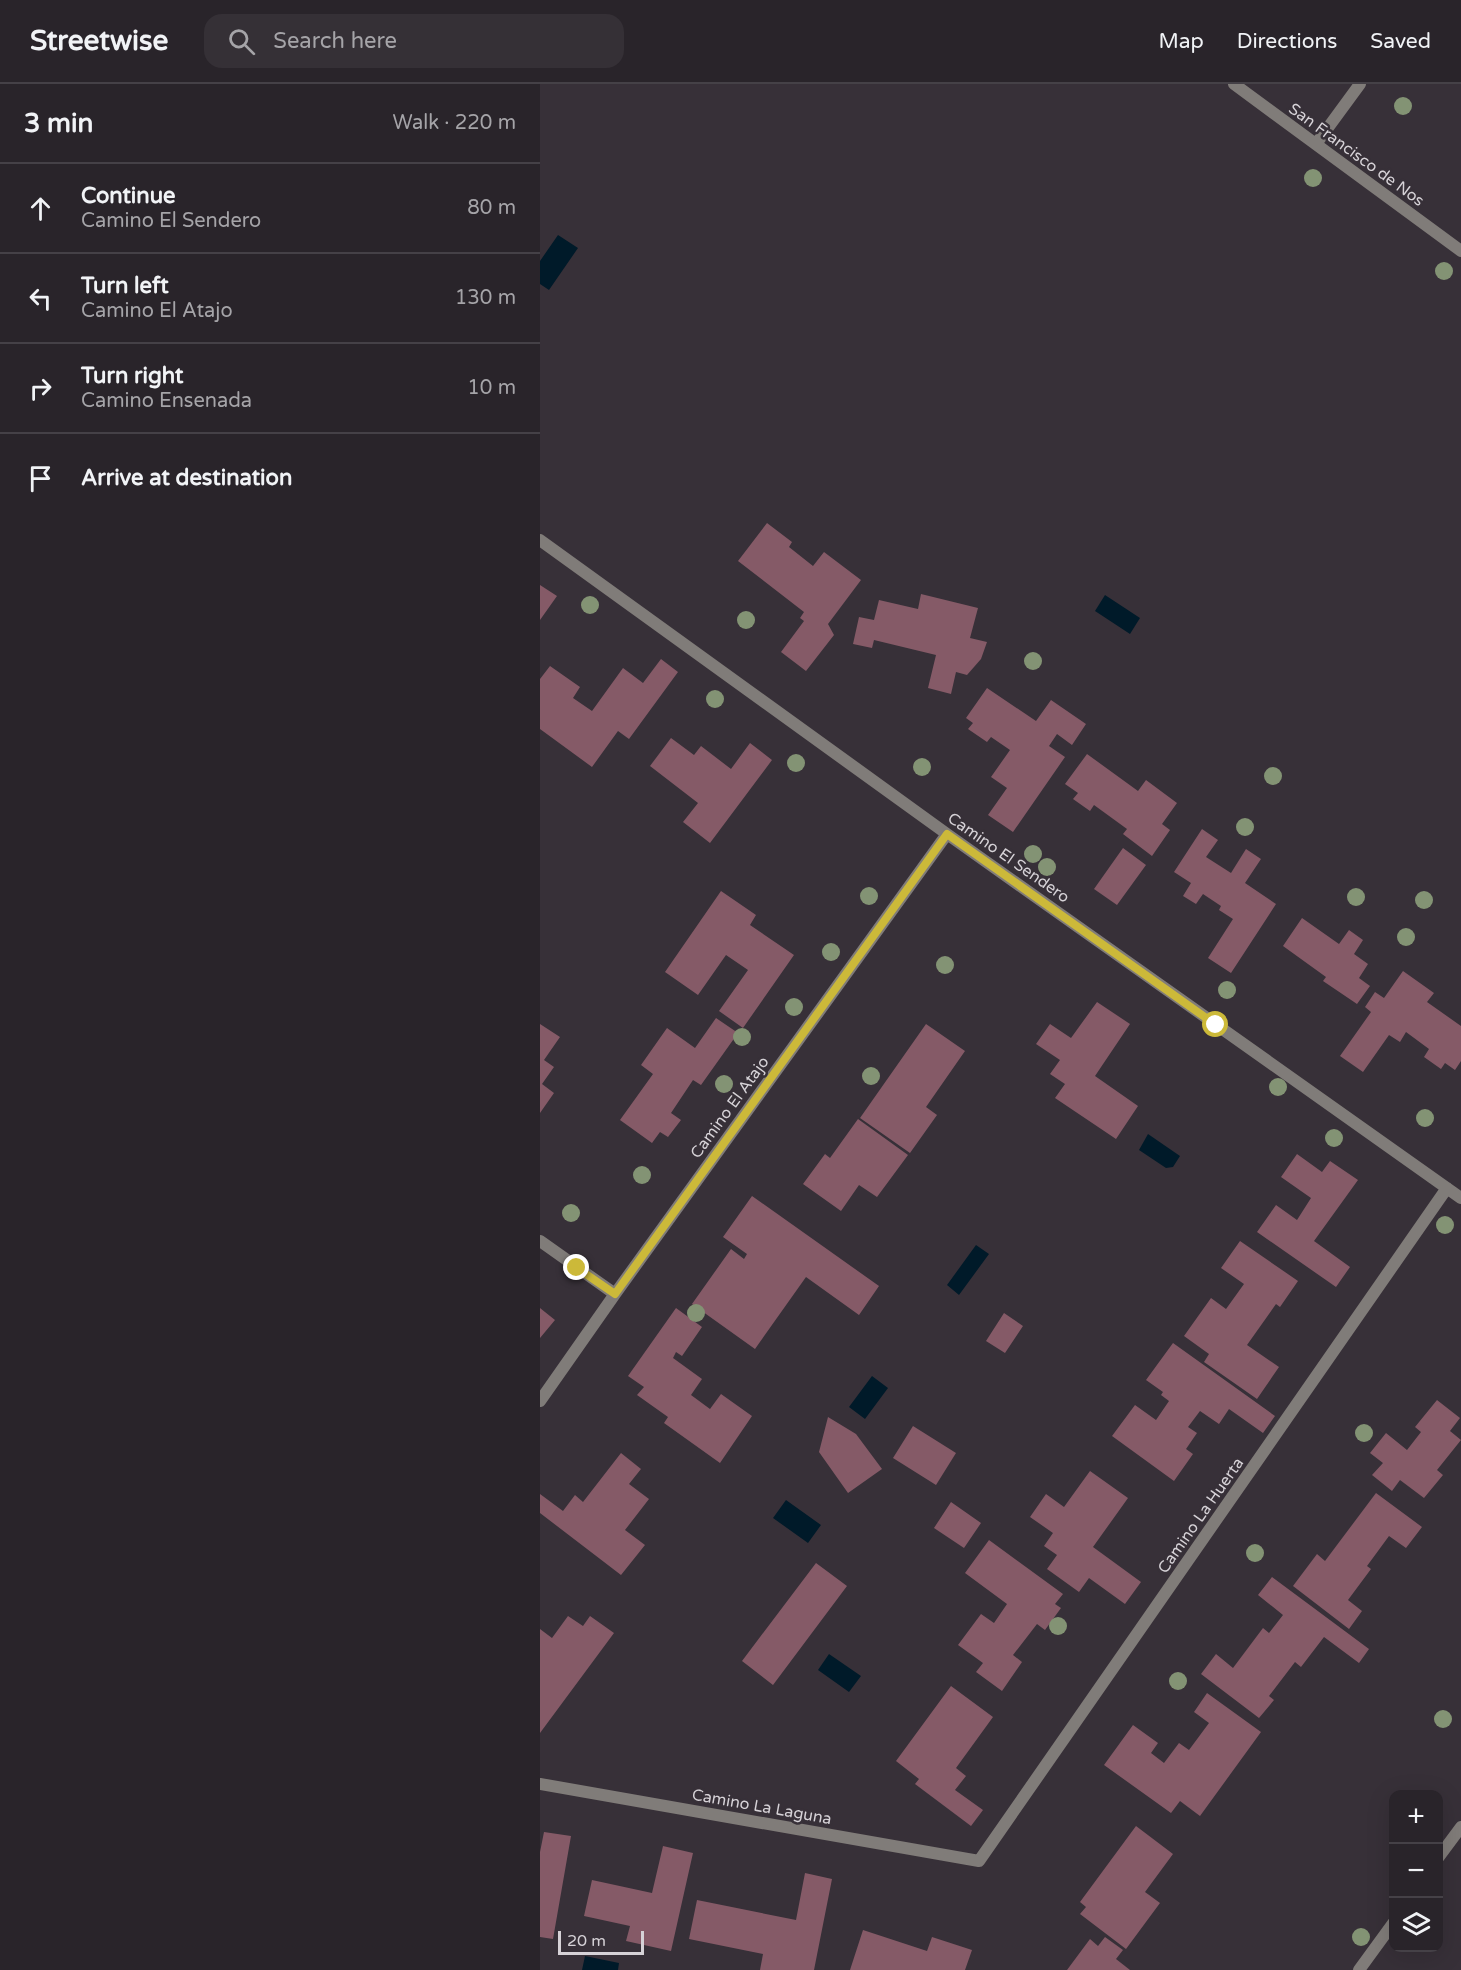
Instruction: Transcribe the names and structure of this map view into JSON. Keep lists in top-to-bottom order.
{
  "streets": {
    "street": [
      "San Francisco de Nos",
      "Camino El Sendero",
      "Camino El Atajo",
      "Camino La Huerta",
      "Camino La Laguna"
    ]
  },
  "crossings": [
    ["Camino El Sendero", "Camino El Atajo"],
    ["Camino El Sendero", "Camino La Huerta"],
    ["Camino La Huerta", "Camino La Laguna"]
  ],
  "scale_bar": "20 m",
  "page": {
    "header": "Streetwise",
    "search": "Search here",
    "nav": ["Map", "Directions", "Saved"],
    "heading": ["3 min", "Walk · 220 m"],
    "list": [
      ["Continue", "Camino El Sendero", "80 m"],
      ["Turn left", "Camino El Atajo", "130 m"],
      ["Turn right", "Camino Ensenada", "10 m"],
      "Arrive at destination"
    ],
    "map_buttons": ["+", "−"],
    "scale": "20 m"
  }
}
